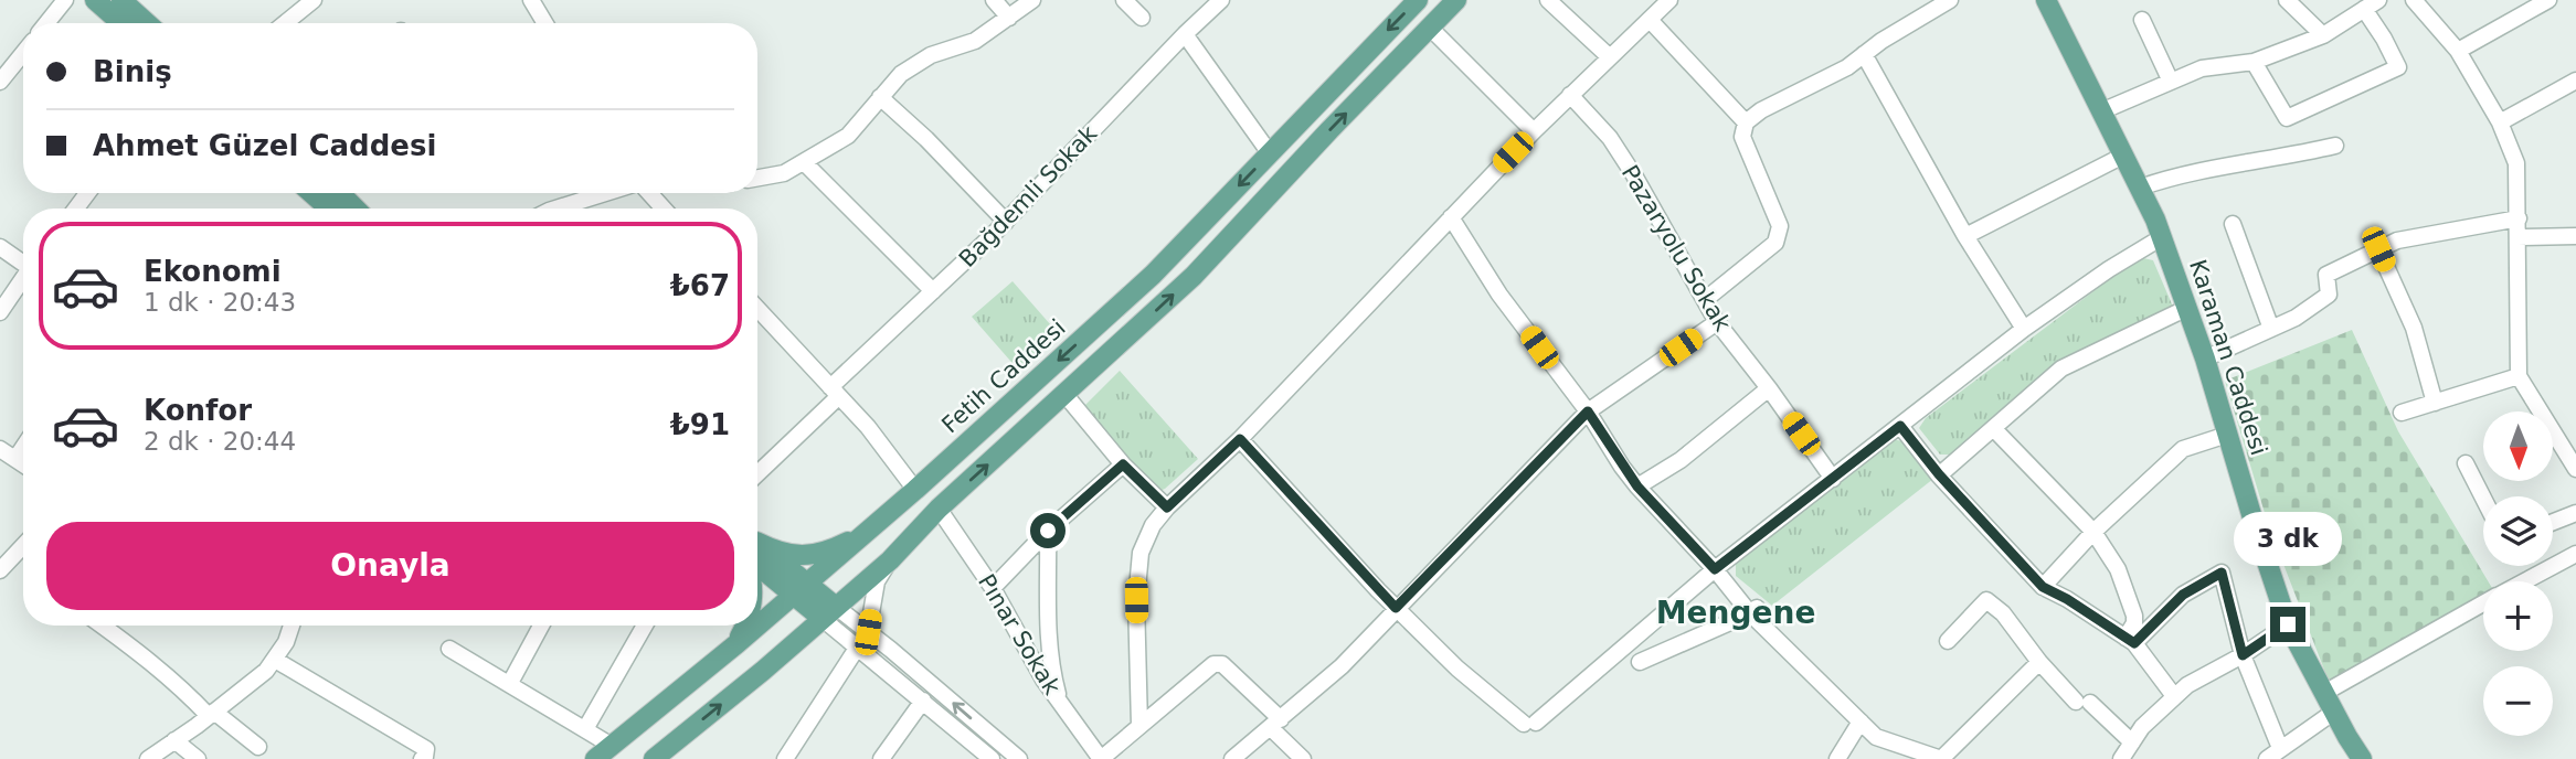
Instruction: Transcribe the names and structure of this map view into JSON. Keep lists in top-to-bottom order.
{
  "streets": {
    "main road": ["Karaman Caddesi", "Fetih Caddesi"],
    "street": ["Bağdemli Sokak", "Pazaryolu Sokak", "Pınar Sokak"]
  },
  "districts": ["Mengene"],
  "north": "bottom",
  "page": {
    "banner": ["Biniş", "Ahmet Güzel Caddesi"],
    "list": [
      {
        "name": "Ekonomi",
        "note": "1 dk · 20:43",
        "value": "₺67"
      },
      {
        "name": "Konfor",
        "note": "2 dk · 20:44",
        "value": "₺91"
      }
    ],
    "map_buttons": ["+", "−"],
    "buttons": "Onayla",
    "bubble": "3 dk"
  }
}
